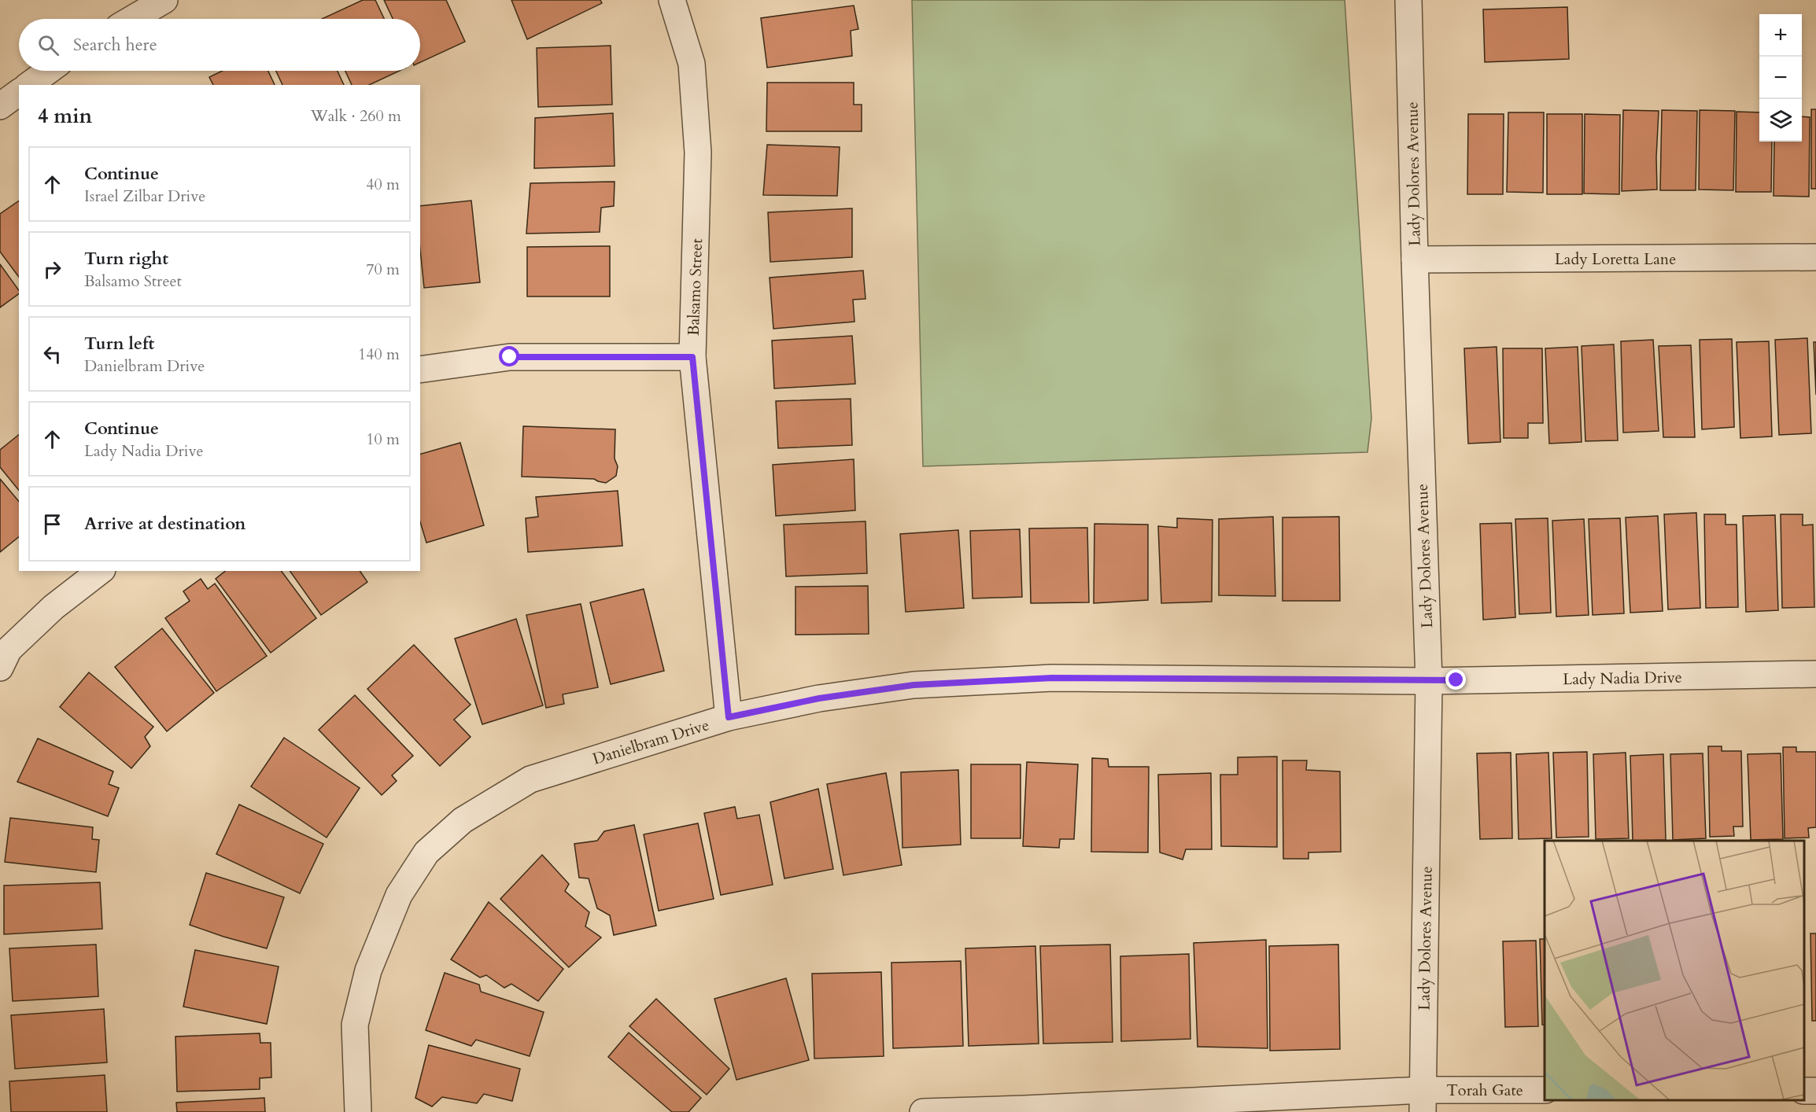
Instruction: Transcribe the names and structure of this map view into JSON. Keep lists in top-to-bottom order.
{
  "streets": {
    "street": [
      "Lady Dolores Avenue",
      "Lady Loretta Lane",
      "Balsamo Street",
      "Lady Nadia Drive",
      "Danielbram Drive",
      "Torah Gate"
    ]
  },
  "crossings": [
    ["Lady Dolores Avenue", "Lady Loretta Lane"],
    ["Lady Dolores Avenue", "Lady Nadia Drive"],
    ["Lady Dolores Avenue", "Danielbram Drive"],
    ["Lady Dolores Avenue", "Torah Gate"],
    ["Balsamo Street", "Danielbram Drive"],
    ["Lady Nadia Drive", "Danielbram Drive"]
  ],
  "page": {
    "map_buttons": ["+", "−"],
    "search": "Search here",
    "heading": ["4 min", "Walk · 260 m"],
    "list": [
      ["Continue", "Israel Zilbar Drive", "40 m"],
      ["Turn right", "Balsamo Street", "70 m"],
      ["Turn left", "Danielbram Drive", "140 m"],
      ["Continue", "Lady Nadia Drive", "10 m"],
      "Arrive at destination"
    ]
  }
}
